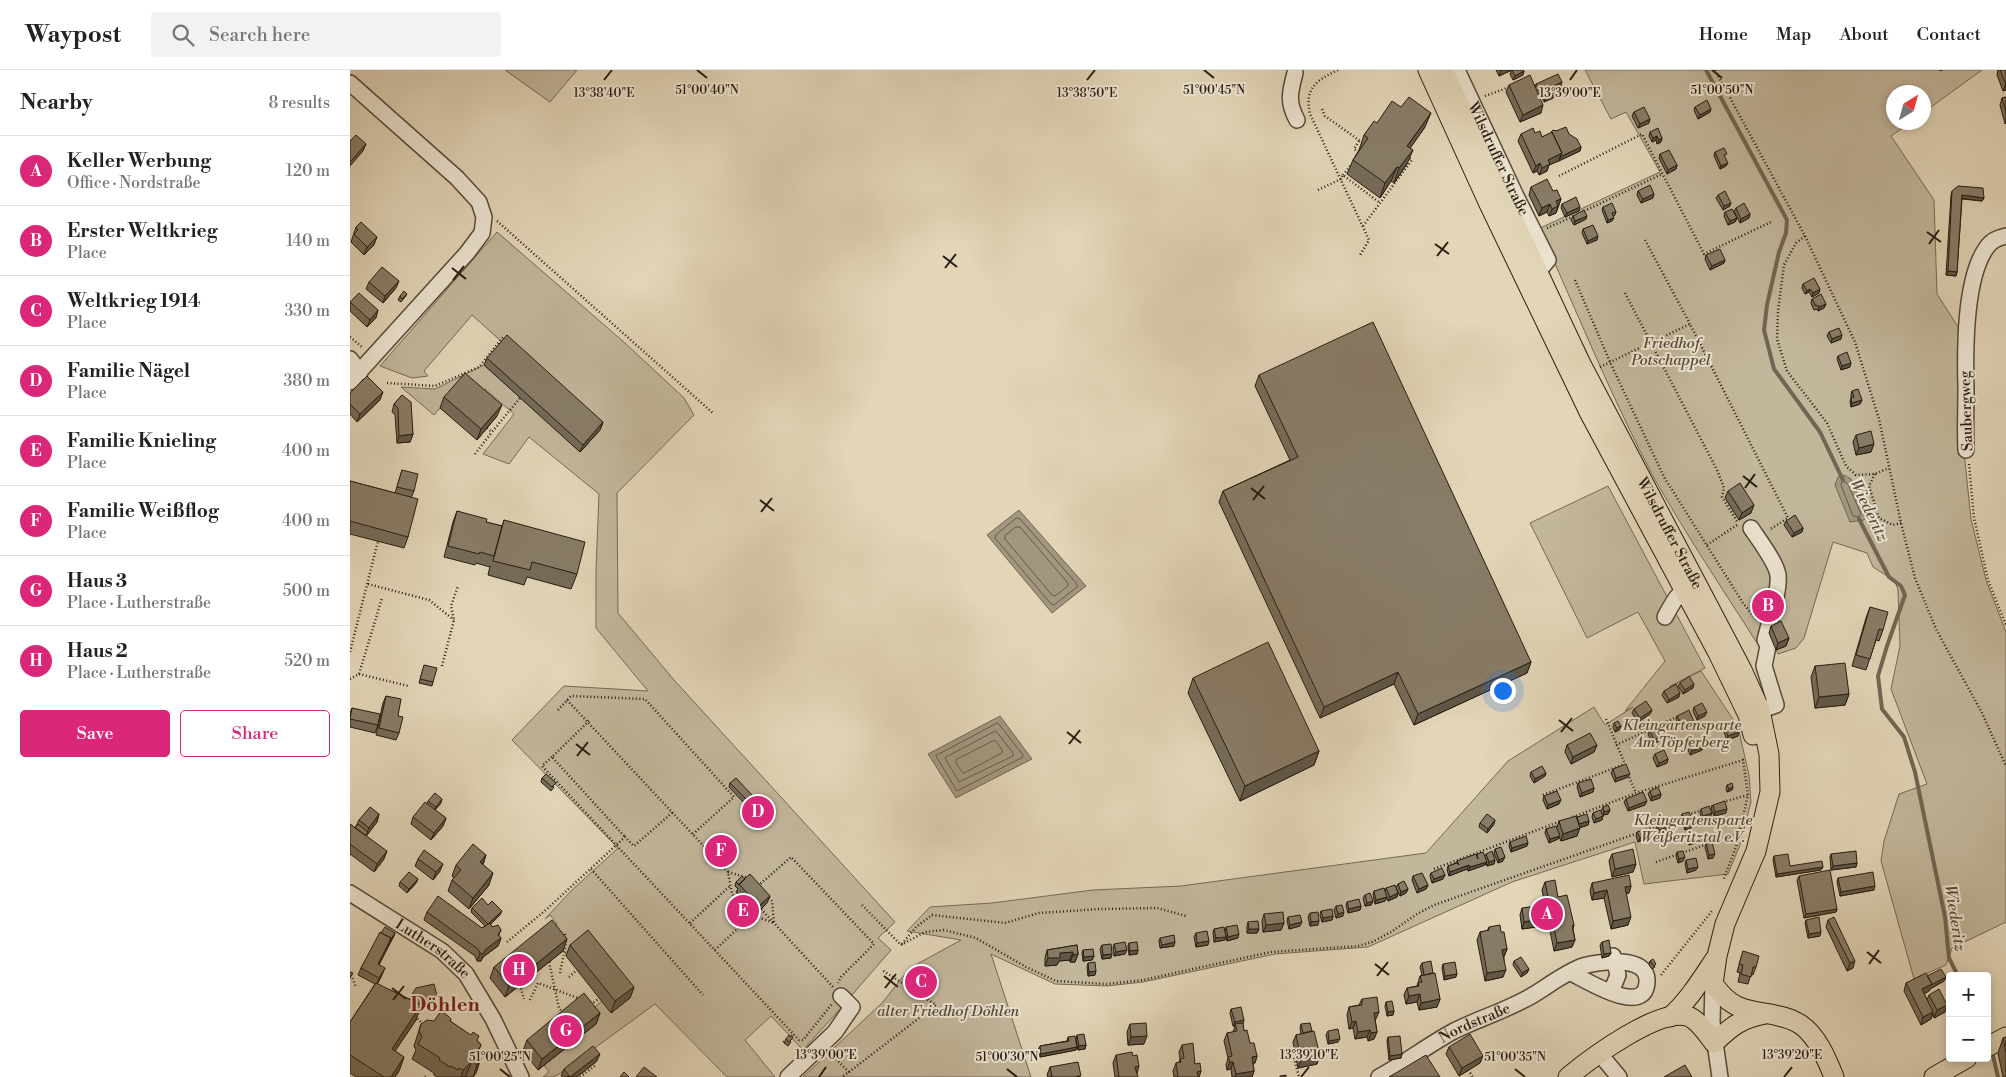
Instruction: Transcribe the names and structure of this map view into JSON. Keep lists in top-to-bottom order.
{
  "streets": {
    "main road": ["Wilsdruffer Straße"],
    "street": ["Saubergweg", "Lutherstraße", "Nordstraße"]
  },
  "districts": ["Döhlen"],
  "water": ["Wiederitz"],
  "parks": [
    "Friedhof Potschappel",
    "Kleingartensparte Am Töpferberg",
    "Kleingartensparte Weißeritztal e.V.",
    "alter Friedhof Döhlen"
  ],
  "north": "top right",
  "page": {
    "header": "Waypost",
    "search": "Search here",
    "nav": [
      "Home",
      "Map",
      "About",
      "Contact"
    ],
    "heading": ["Nearby", "8 results"],
    "list": [
      {
        "mark": "A",
        "name": "Keller Werbung",
        "note": "Office · Nordstraße",
        "value": "120 m"
      },
      {
        "mark": "B",
        "name": "Erster Weltkrieg",
        "note": "Place",
        "value": "140 m"
      },
      {
        "mark": "C",
        "name": "Weltkrieg 1914",
        "note": "Place",
        "value": "330 m"
      },
      {
        "mark": "D",
        "name": "Familie Nägel",
        "note": "Place",
        "value": "380 m"
      },
      {
        "mark": "E",
        "name": "Familie Knieling",
        "note": "Place",
        "value": "400 m"
      },
      {
        "mark": "F",
        "name": "Familie Weißflog",
        "note": "Place",
        "value": "400 m"
      },
      {
        "mark": "G",
        "name": "Haus 3",
        "note": "Place · Lutherstraße",
        "value": "500 m"
      },
      {
        "mark": "H",
        "name": "Haus 2",
        "note": "Place · Lutherstraße",
        "value": "520 m"
      }
    ],
    "pins": [
      "B",
      "D",
      "F",
      "E",
      "A",
      "H",
      "C",
      "G"
    ],
    "buttons": ["Save", "Share"],
    "map_buttons": ["+", "−"]
  },
  "coordinates": [
    "51°00'40\"N",
    "51°00'45\"N",
    "51°00'50\"N",
    "13°38'40\"E",
    "13°38'50\"E",
    "13°39'00\"E",
    "13°39'10\"E",
    "13°39'20\"E",
    "51°00'25\"N",
    "51°00'30\"N",
    "51°00'35\"N"
  ]
}
